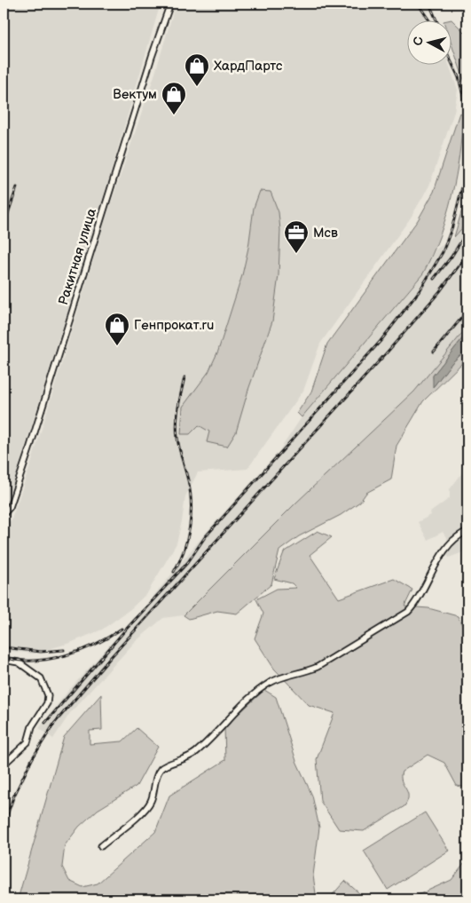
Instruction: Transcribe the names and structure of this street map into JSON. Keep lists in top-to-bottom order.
{
  "streets": {
    "street": ["Ракитная улица"]
  },
  "places": {
    "shop": ["ХардПартс", "Вектум", "Генпрокат.ru"],
    "office": ["Мсв"]
  },
  "north": "left"
}
